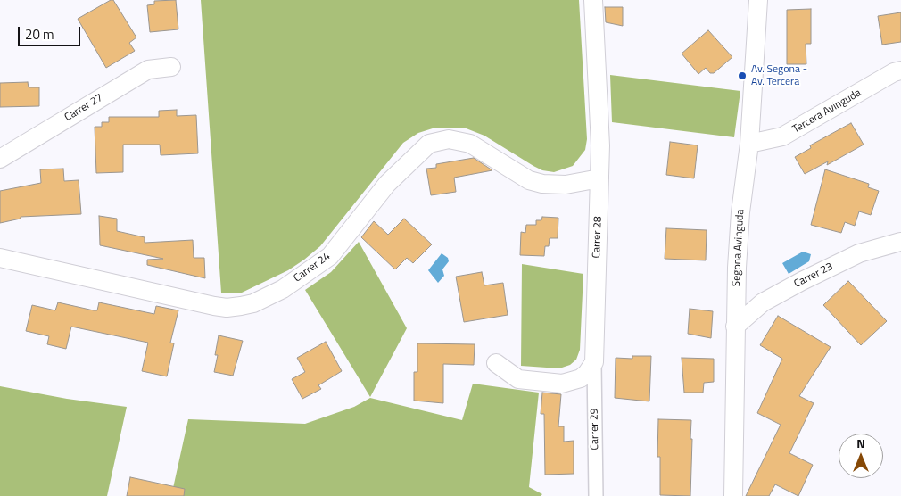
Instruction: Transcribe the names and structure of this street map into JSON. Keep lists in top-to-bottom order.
{
  "streets": {
    "street": [
      "Carrer 27",
      "Tercera Avinguda",
      "Carrer 28",
      "Segona Avinguda",
      "Carrer 24",
      "Carrer 23",
      "Carrer 29"
    ]
  },
  "crossings": [
    ["Tercera Avinguda", "Segona Avinguda"],
    ["Carrer 28", "Carrer 24"],
    ["Carrer 28", "Carrer 29"],
    ["Segona Avinguda", "Carrer 23"]
  ],
  "places": ["Av. Segona - Av. Tercera"],
  "scale_bar": "20 m",
  "north": "top"
}
